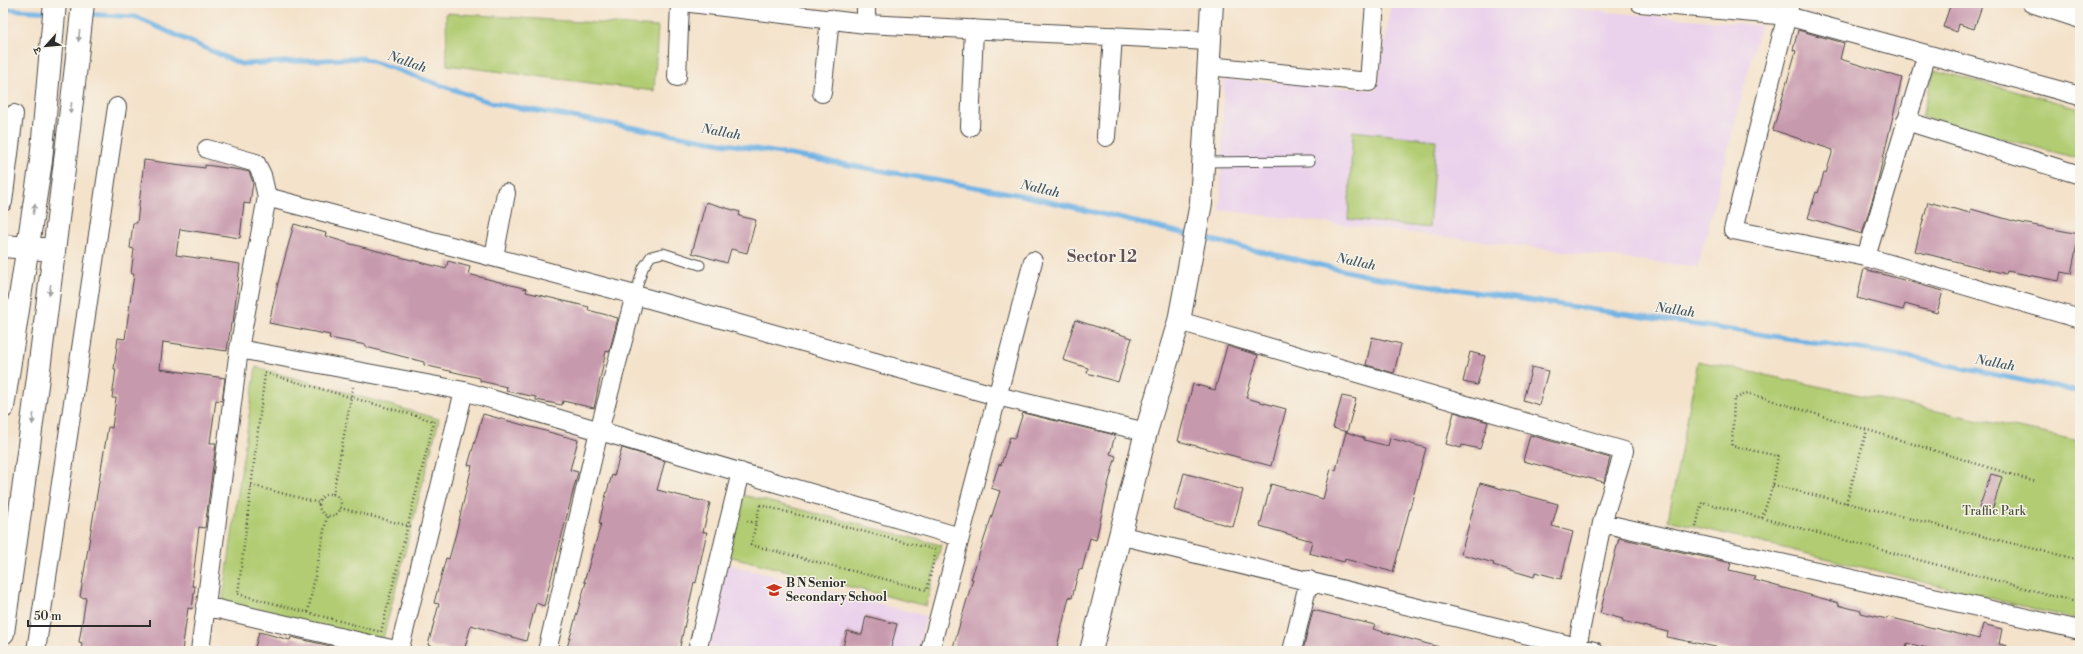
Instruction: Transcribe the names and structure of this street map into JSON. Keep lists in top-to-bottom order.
{
  "districts": ["Sector 12"],
  "water": ["Nallah"],
  "parks": ["Traffic Park"],
  "places": {
    "school or university": ["B N Senior Secondary School"]
  },
  "scale_bar": "50 m",
  "north": "bottom left"
}
